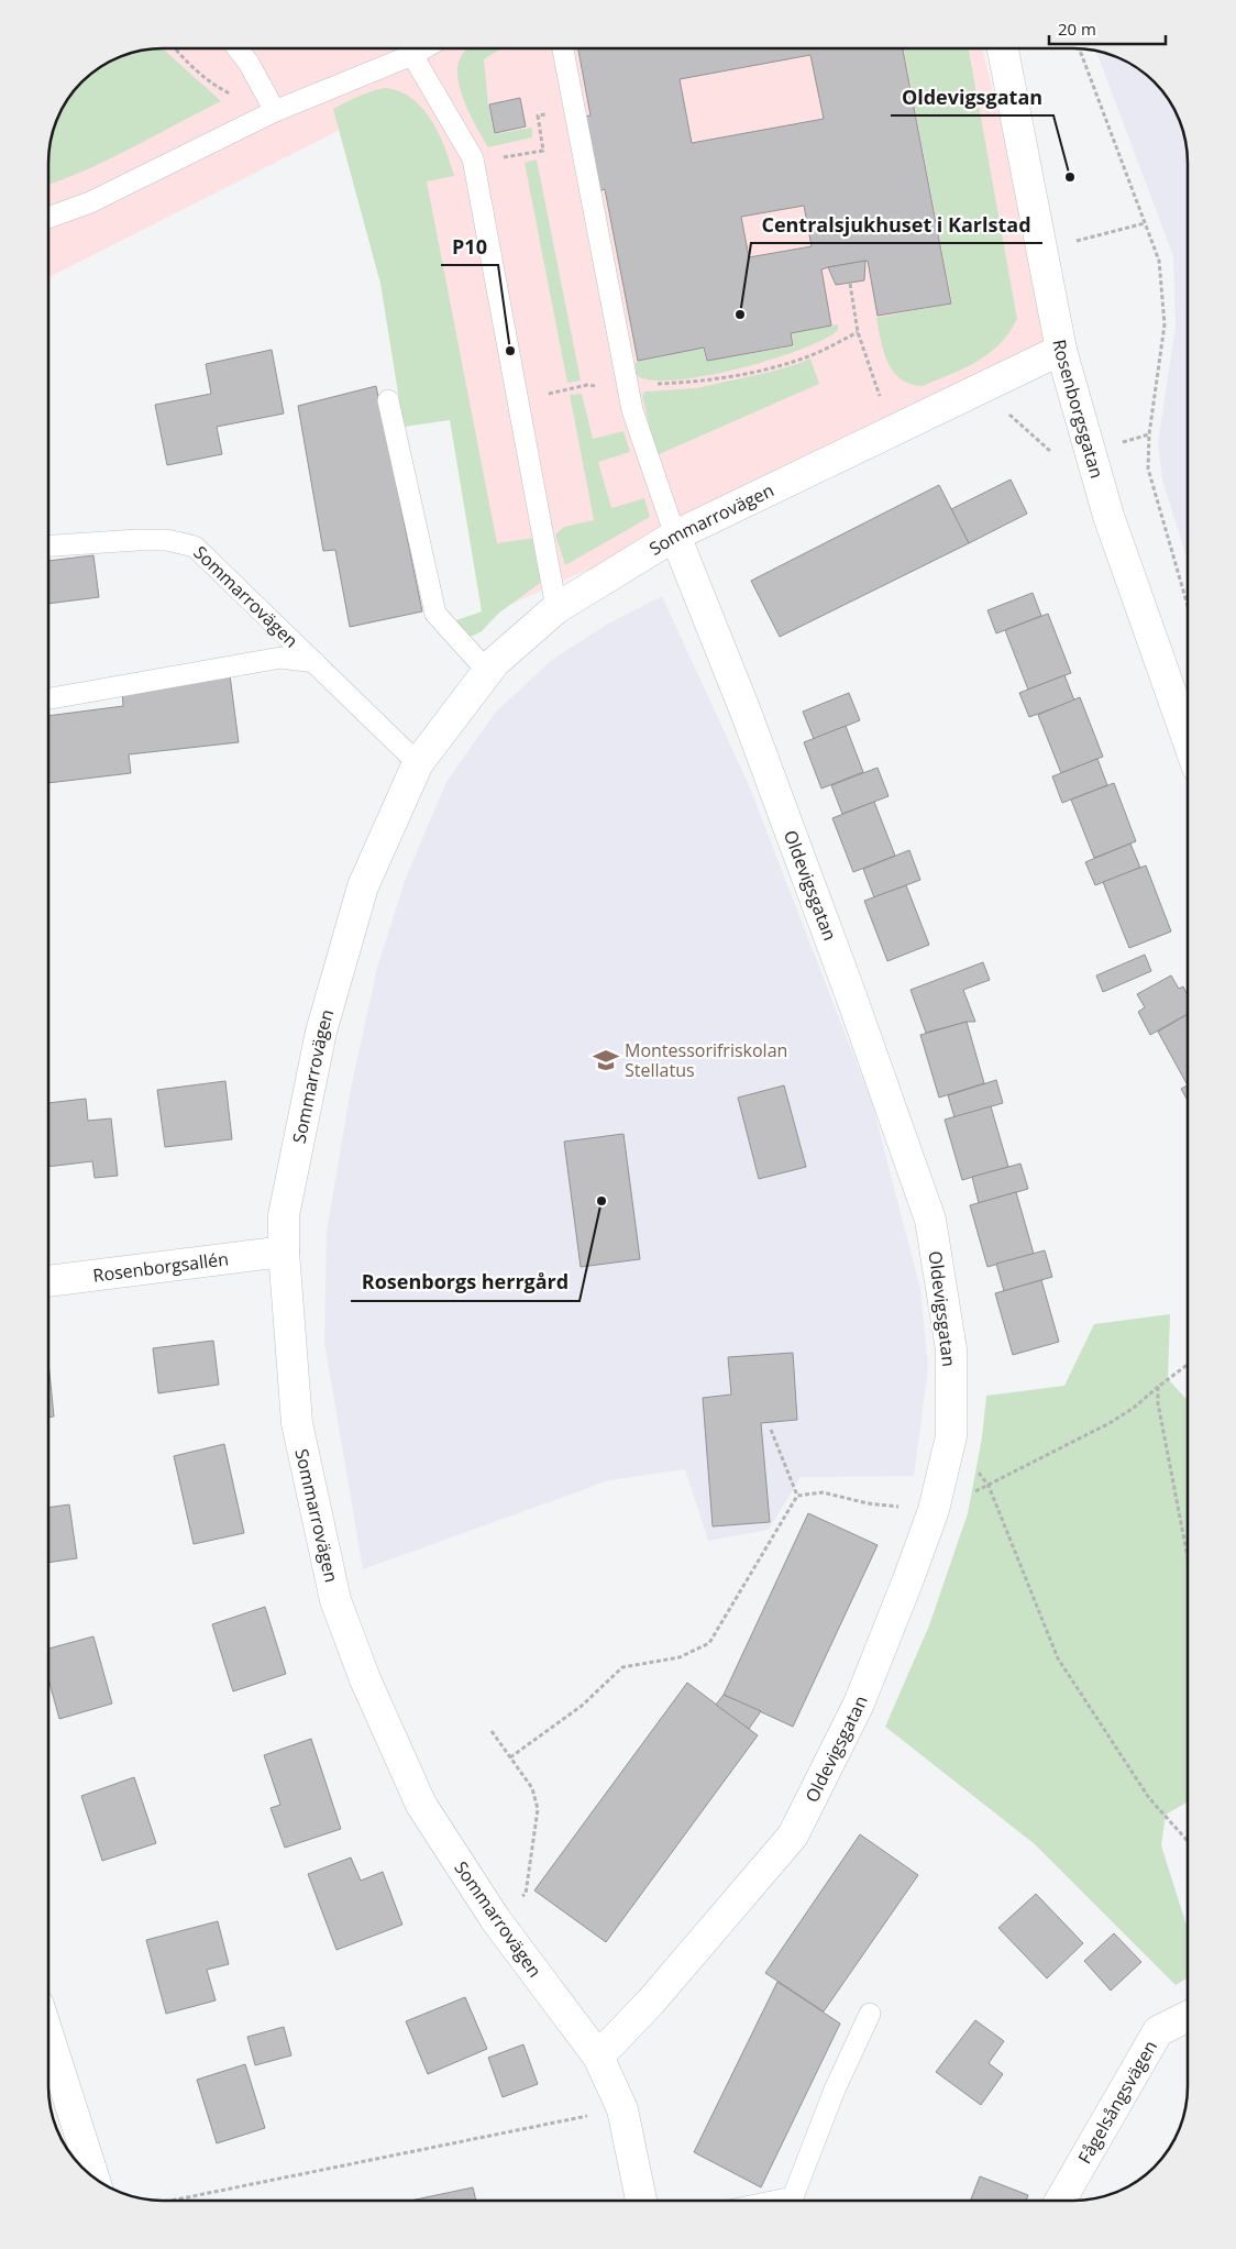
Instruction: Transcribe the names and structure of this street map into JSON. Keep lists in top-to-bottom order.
{
  "streets": {
    "street": [
      "Rosenborgsgatan",
      "Sommarrovägen",
      "Oldevigsgatan",
      "Rosenborgsallén",
      "Fågelsångsvägen"
    ]
  },
  "crossings": [
    ["Rosenborgsgatan", "Sommarrovägen"],
    ["Sommarrovägen", "Oldevigsgatan"],
    ["Sommarrovägen", "Rosenborgsallén"]
  ],
  "places": {
    "other": [
      "Oldevigsgatan",
      "Centralsjukhuset i Karlstad",
      "P10",
      "Rosenborgs herrgård"
    ],
    "school or university": ["Montessorifriskolan Stellatus"]
  },
  "scale_bar": "20 m"
}
